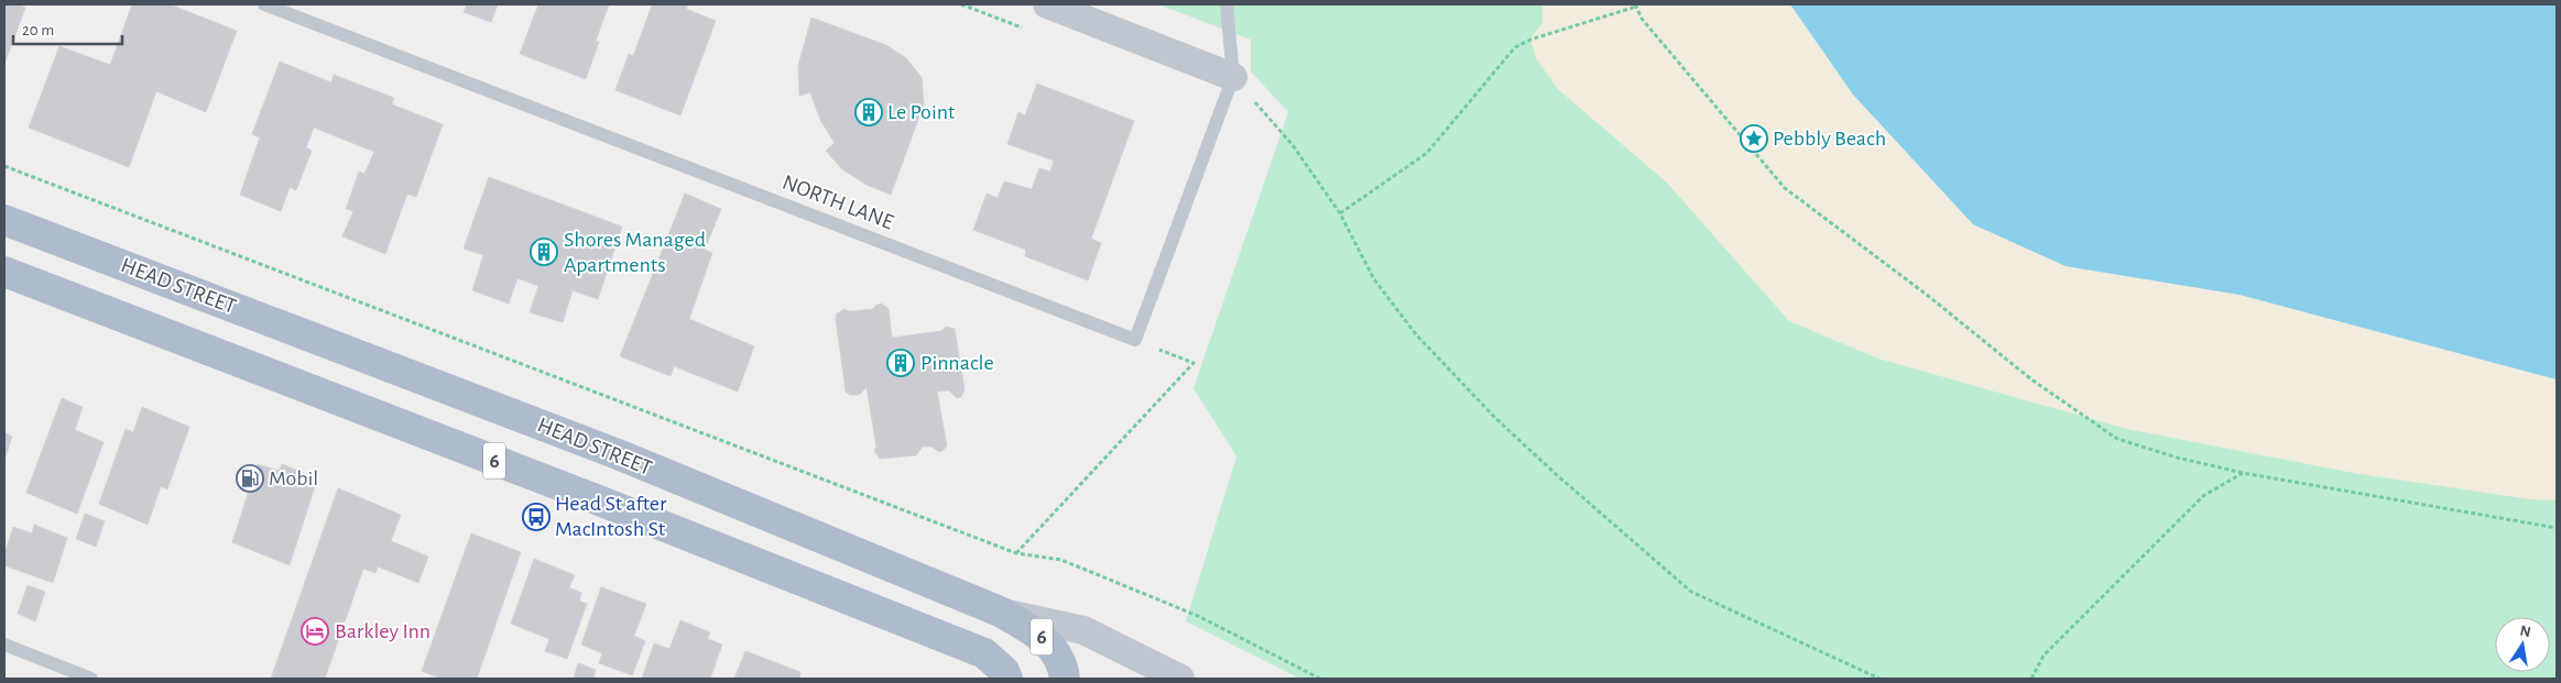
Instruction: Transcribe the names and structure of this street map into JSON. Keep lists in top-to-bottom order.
{
  "streets": {
    "main road": ["HEAD STREET", "6"],
    "lane": ["NORTH LANE"]
  },
  "crossings": [
    ["HEAD STREET", "6"]
  ],
  "places": {
    "building": ["Le Point", "Shores Managed Apartments", "Pinnacle"],
    "place": ["Pebbly Beach"],
    "fuel station": ["Mobil"],
    "bus stop": ["Head St after MacIntosh St"],
    "hotel": ["Barkley Inn"]
  },
  "scale_bar": "20 m",
  "north": "top"
}
